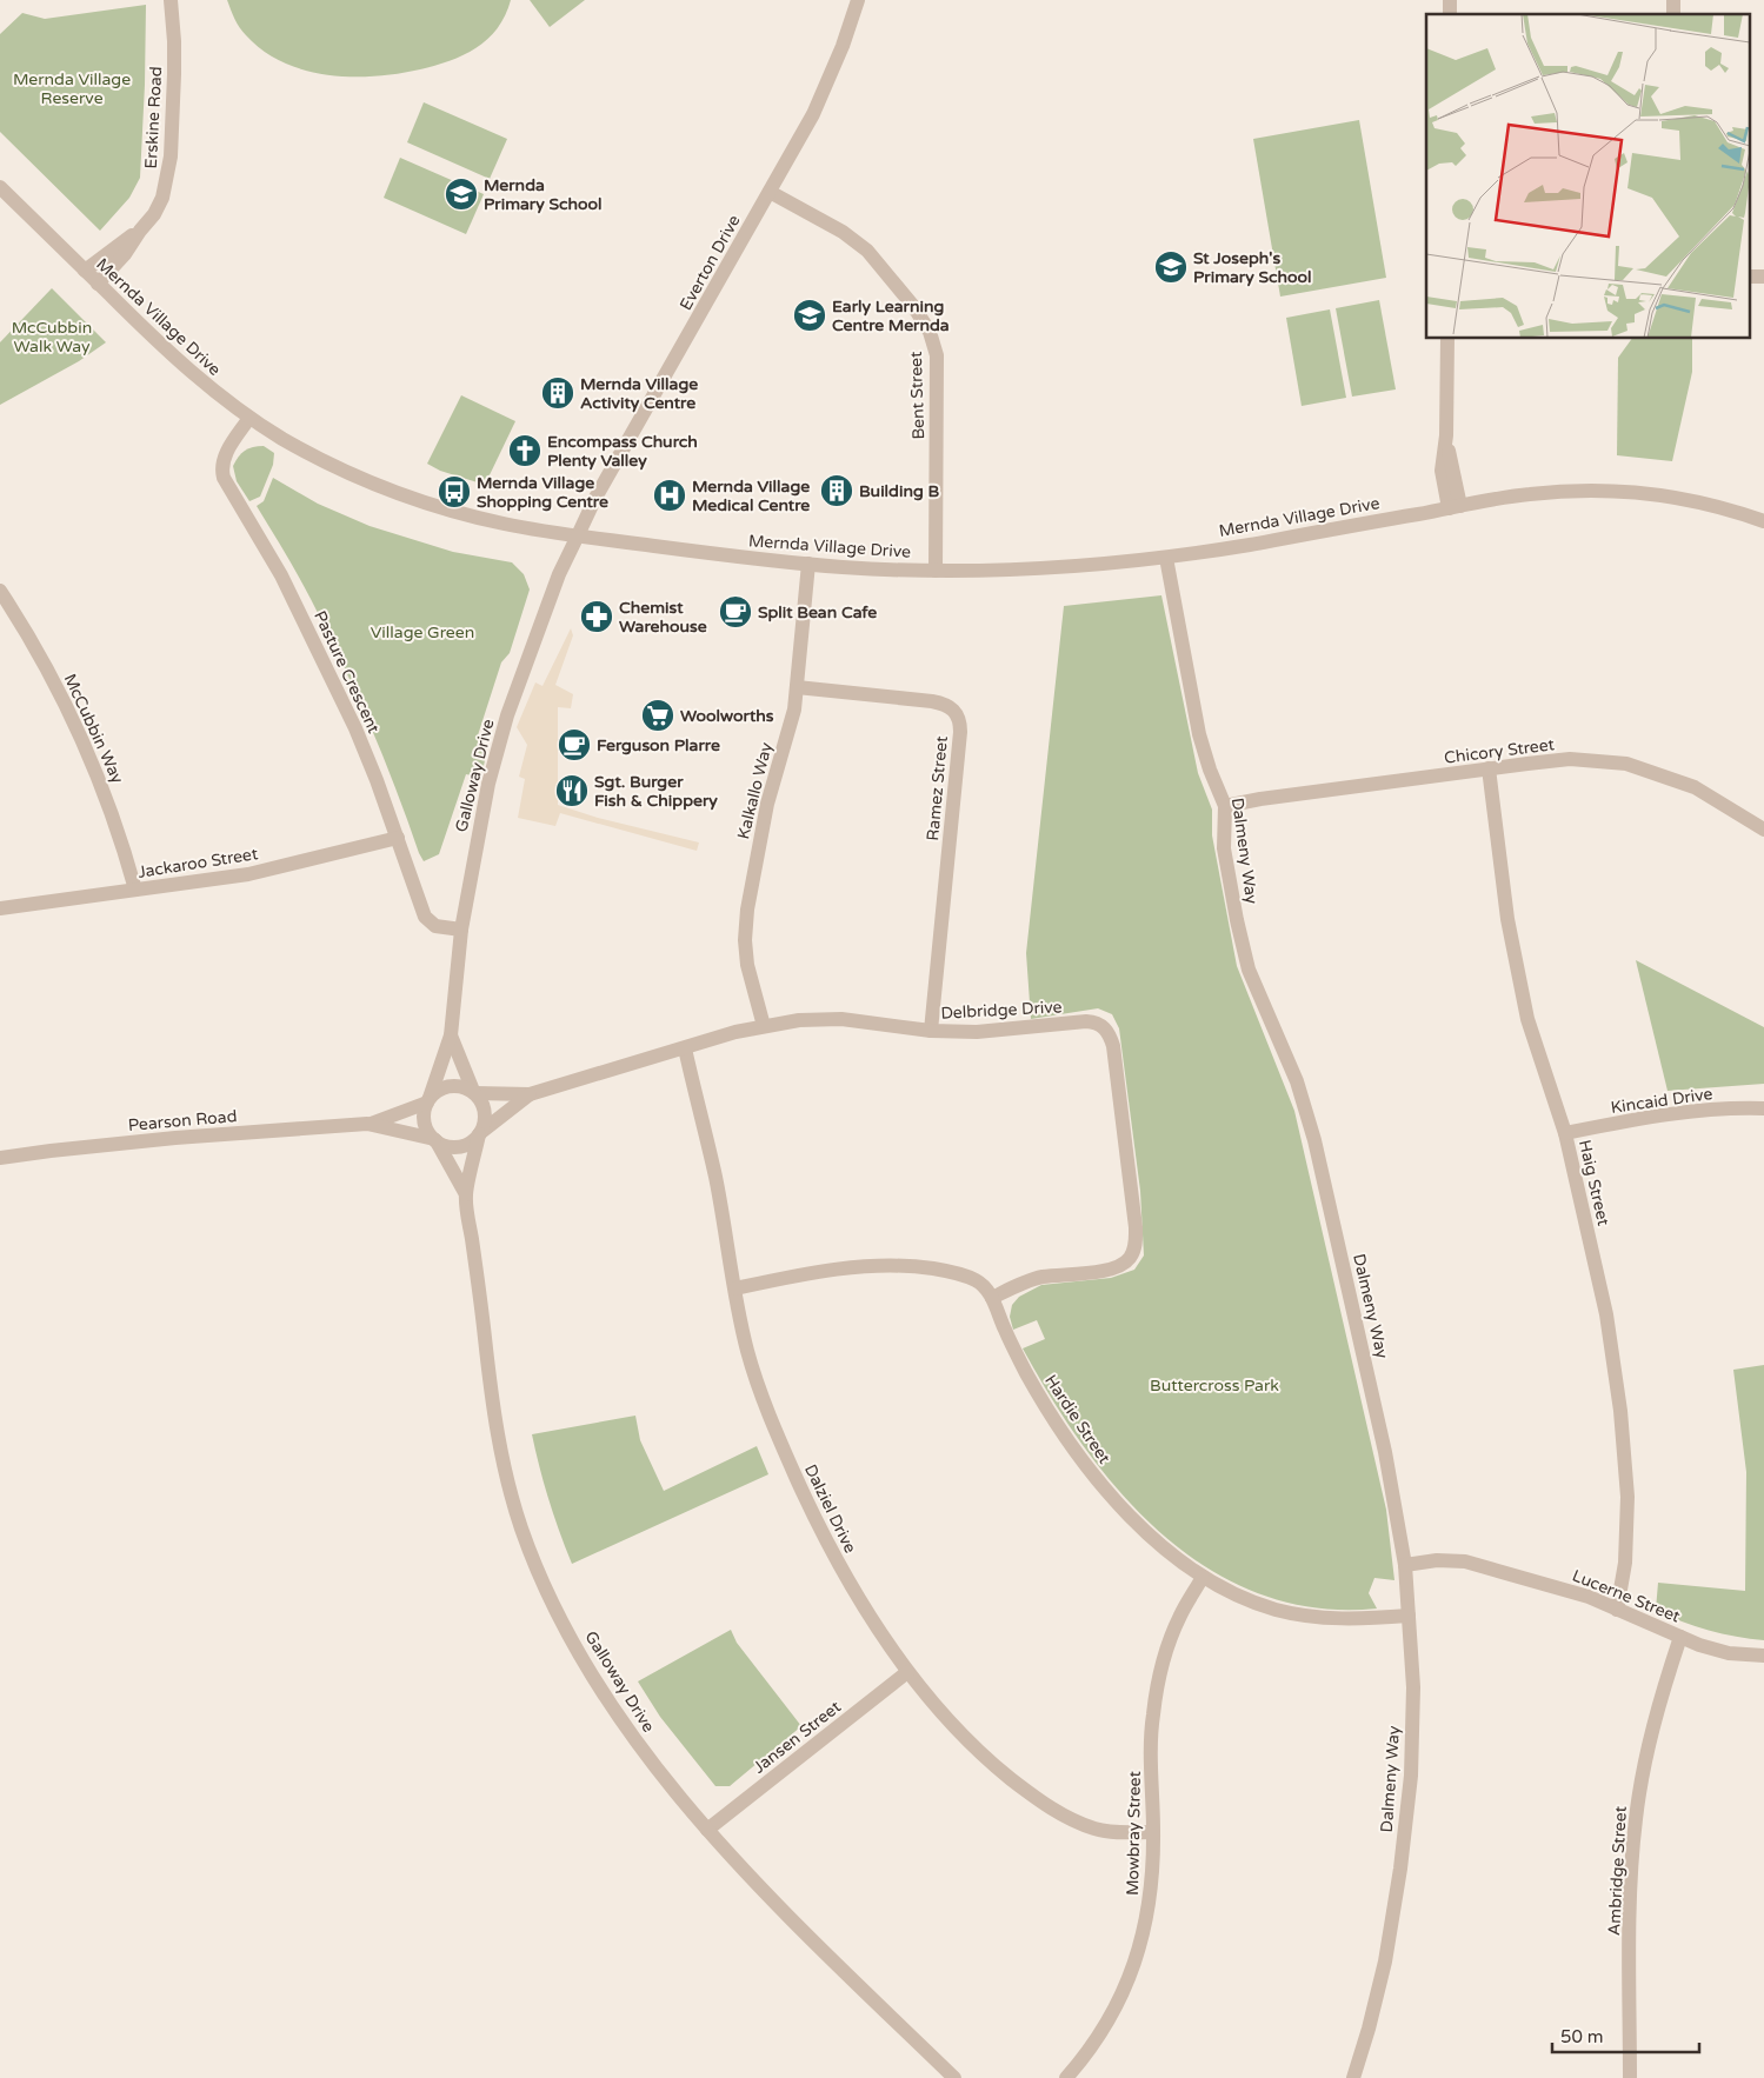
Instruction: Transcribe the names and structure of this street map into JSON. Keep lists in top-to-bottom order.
{
  "streets": {
    "street": [
      "Erskine Road",
      "Everton Drive",
      "Mernda Village Drive",
      "Bent Street",
      "Pasture Crescent",
      "McCubbin Way",
      "Chicory Street",
      "Galloway Drive",
      "Ramez Street",
      "Kalkallo Way",
      "Dalmeny Way",
      "Jackaroo Street",
      "Delbridge Drive",
      "Kincaid Drive",
      "Pearson Road",
      "Haig Street",
      "Hardie Street",
      "Dalziel Drive",
      "Lucerne Street",
      "Jansen Street",
      "Mowbray Street",
      "Ambridge Street"
    ]
  },
  "crossings": [
    ["Erskine Road", "Mernda Village Drive"],
    ["Everton Drive", "Mernda Village Drive"],
    ["Everton Drive", "Bent Street"],
    ["Everton Drive", "Galloway Drive"],
    ["Mernda Village Drive", "Bent Street"],
    ["Mernda Village Drive", "Pasture Crescent"],
    ["Mernda Village Drive", "Galloway Drive"],
    ["Mernda Village Drive", "Kalkallo Way"],
    ["Mernda Village Drive", "Dalmeny Way"],
    ["Pasture Crescent", "Galloway Drive"],
    ["Pasture Crescent", "Jackaroo Street"],
    ["McCubbin Way", "Jackaroo Street"],
    ["Chicory Street", "Dalmeny Way"],
    ["Chicory Street", "Haig Street"],
    ["Galloway Drive", "Delbridge Drive"],
    ["Galloway Drive", "Pearson Road"],
    ["Galloway Drive", "Jansen Street"],
    ["Ramez Street", "Kalkallo Way"],
    ["Ramez Street", "Delbridge Drive"],
    ["Kalkallo Way", "Delbridge Drive"],
    ["Dalmeny Way", "Hardie Street"],
    ["Dalmeny Way", "Lucerne Street"],
    ["Delbridge Drive", "Pearson Road"],
    ["Delbridge Drive", "Hardie Street"],
    ["Delbridge Drive", "Dalziel Drive"],
    ["Kincaid Drive", "Haig Street"],
    ["Haig Street", "Lucerne Street"],
    ["Hardie Street", "Dalziel Drive"],
    ["Hardie Street", "Mowbray Street"],
    ["Dalziel Drive", "Jansen Street"],
    ["Dalziel Drive", "Mowbray Street"],
    ["Lucerne Street", "Ambridge Street"]
  ],
  "parks": [
    "Mernda Village Reserve",
    "McCubbin Walk Way",
    "Village Green",
    "Buttercross Park"
  ],
  "places": {
    "school or university": ["Mernda Primary School", "St Joseph's Primary School", "Early Learning Centre Mernda"],
    "building": ["Mernda Village Activity Centre", "Building B"],
    "church": ["Encompass Church Plenty Valley"],
    "bus stop": ["Mernda Village Shopping Centre"],
    "hospital": ["Mernda Village Medical Centre"],
    "cafe": ["Split Bean Cafe", "Ferguson Plarre"],
    "pharmacy": ["Chemist Warehouse"],
    "supermarket": ["Woolworths"],
    "restaurant": ["Sgt. Burger Fish & Chippery"]
  },
  "scale_bar": "50 m"
}
